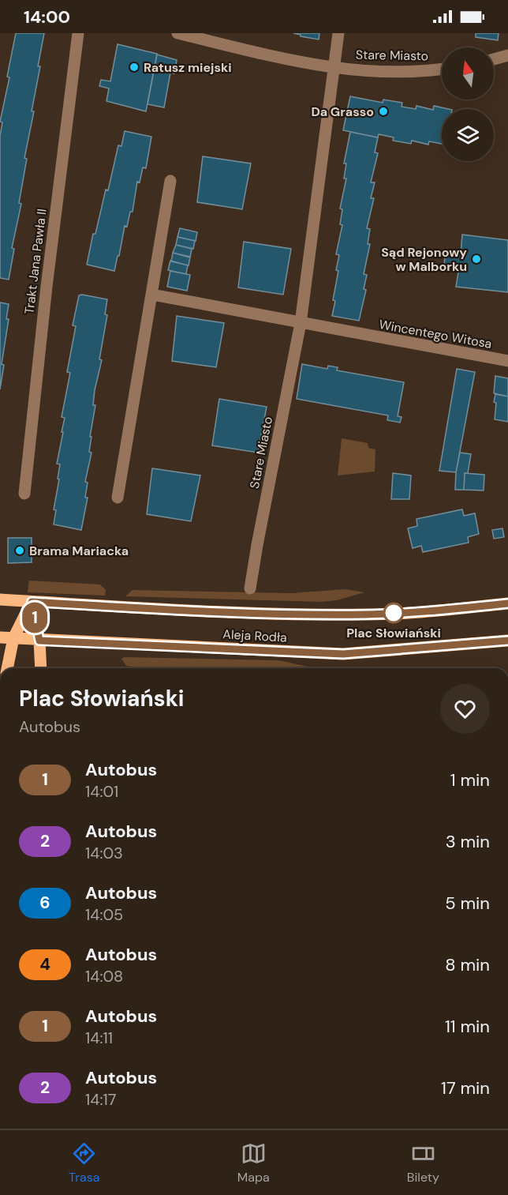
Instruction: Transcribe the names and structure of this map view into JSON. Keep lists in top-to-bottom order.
{
  "streets": {
    "main road": ["Aleja Rodła"],
    "street": ["Stare Miasto", "Trakt Jana Pawła II", "Wincentego Witosa"]
  },
  "crossings": [
    ["Stare Miasto", "Wincentego Witosa"]
  ],
  "places": [
    "Ratusz miejski",
    "Da Grasso",
    "Sąd Rejonowy w Malborku",
    "Brama Mariacka",
    "Plac Słowiański"
  ],
  "lines": ["bus line 1"],
  "north": "top",
  "page": {
    "status": "14:00",
    "on_map": "1",
    "heading": ["Plac Słowiański", "Autobus"],
    "list": [
      {
        "mark": "1",
        "name": "Autobus",
        "note": "14:01",
        "value": "1 min"
      },
      {
        "mark": "2",
        "name": "Autobus",
        "note": "14:03",
        "value": "3 min"
      },
      {
        "mark": "6",
        "name": "Autobus",
        "note": "14:05",
        "value": "5 min"
      },
      {
        "mark": "4",
        "name": "Autobus",
        "note": "14:08",
        "value": "8 min"
      },
      {
        "mark": "1",
        "name": "Autobus",
        "note": "14:11",
        "value": "11 min"
      },
      {
        "mark": "2",
        "name": "Autobus",
        "note": "14:17",
        "value": "17 min"
      }
    ],
    "tabs": ["Trasa", "Mapa", "Bilety"]
  }
}
